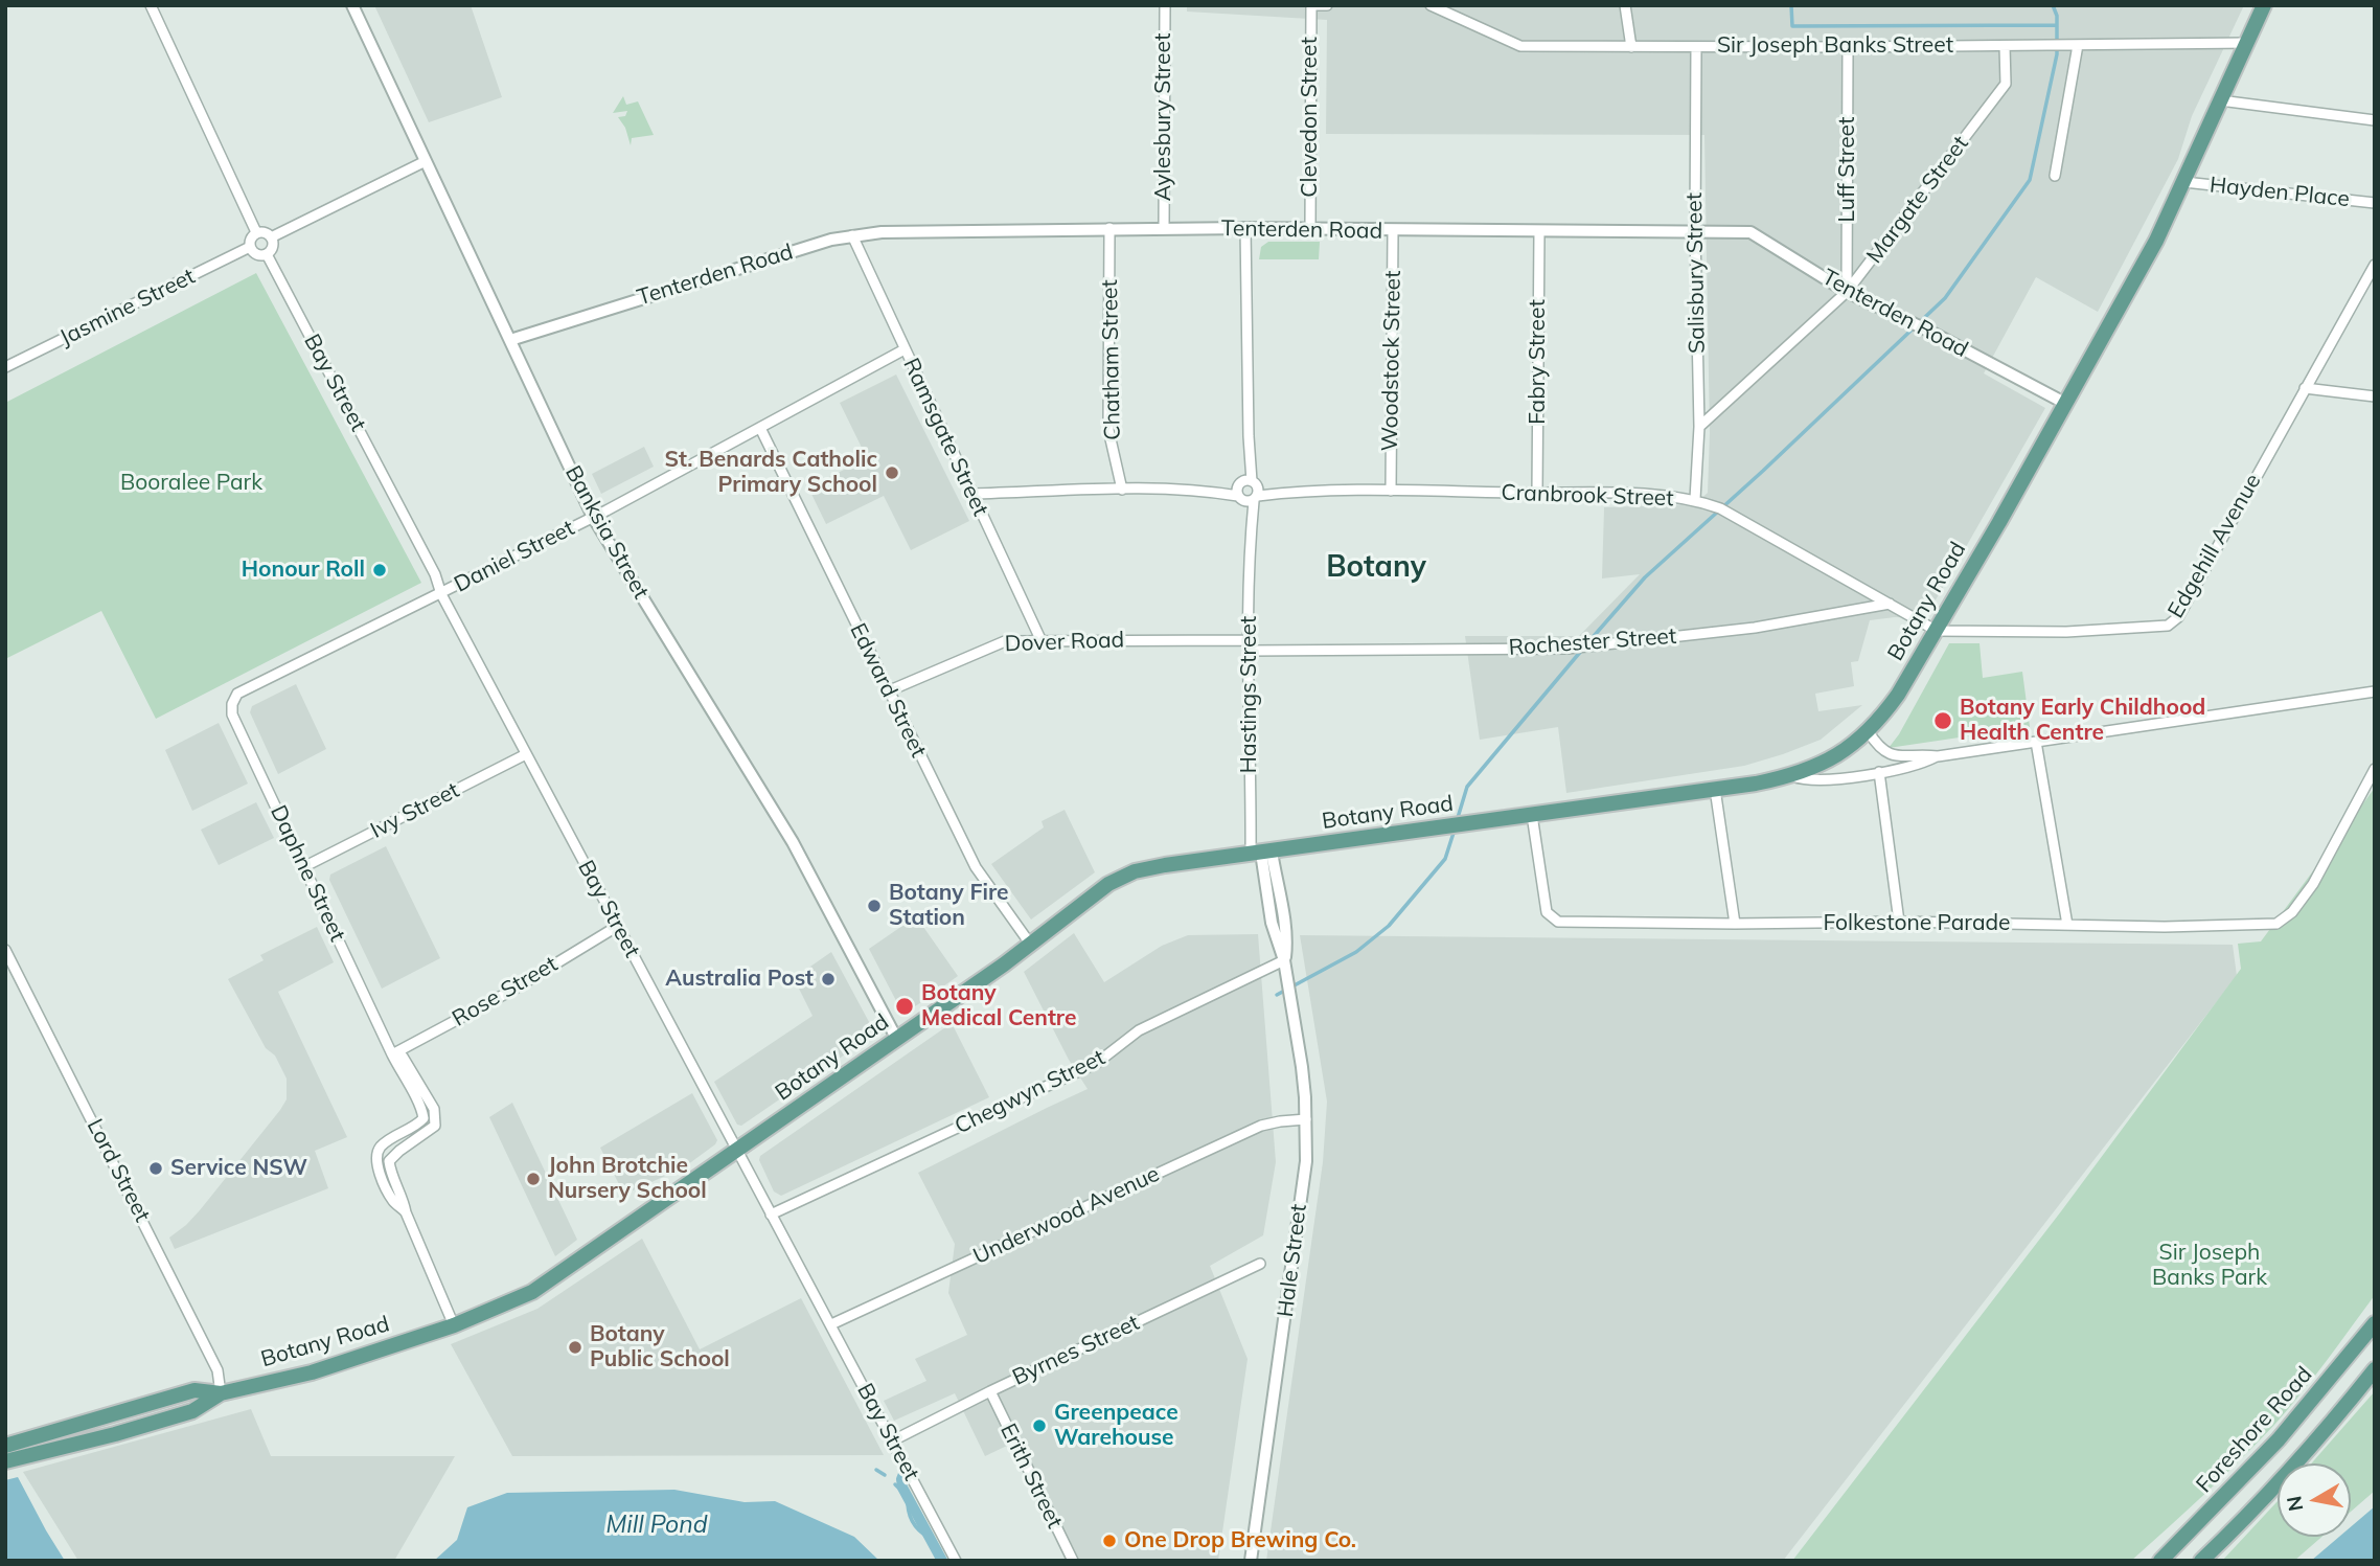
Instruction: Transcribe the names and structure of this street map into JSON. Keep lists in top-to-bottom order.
{
  "streets": {
    "main road": ["Botany Road", "Foreshore Road"],
    "street": [
      "Sir Joseph Banks Street",
      "Aylesbury Street",
      "Clevedon Street",
      "Luff Street",
      "Hayden Place",
      "Margate Street",
      "Tenterden Road",
      "Salisbury Street",
      "Jasmine Street",
      "Chatham Street",
      "Woodstock Street",
      "Fabry Street",
      "Bay Street",
      "Ramsgate Street",
      "Cranbrook Street",
      "Banksia Street",
      "Edgehill Avenue",
      "Daniel Street",
      "Dover Road",
      "Rochester Street",
      "Edward Street",
      "Hastings Street",
      "Ivy Street",
      "Daphne Street",
      "Folkestone Parade",
      "Rose Street",
      "Chegwyn Street",
      "Lord Street",
      "Underwood Avenue",
      "Hale Street",
      "Byrnes Street",
      "Erith Street"
    ]
  },
  "crossings": [
    ["Sir Joseph Banks Street", "Luff Street"],
    ["Sir Joseph Banks Street", "Margate Street"],
    ["Sir Joseph Banks Street", "Salisbury Street"],
    ["Sir Joseph Banks Street", "Botany Road"],
    ["Aylesbury Street", "Tenterden Road"],
    ["Clevedon Street", "Tenterden Road"],
    ["Luff Street", "Margate Street"],
    ["Luff Street", "Tenterden Road"],
    ["Hayden Place", "Botany Road"],
    ["Margate Street", "Tenterden Road"],
    ["Margate Street", "Salisbury Street"],
    ["Tenterden Road", "Salisbury Street"],
    ["Tenterden Road", "Chatham Street"],
    ["Tenterden Road", "Woodstock Street"],
    ["Tenterden Road", "Fabry Street"],
    ["Tenterden Road", "Ramsgate Street"],
    ["Tenterden Road", "Banksia Street"],
    ["Tenterden Road", "Botany Road"],
    ["Tenterden Road", "Hastings Street"],
    ["Salisbury Street", "Cranbrook Street"],
    ["Jasmine Street", "Bay Street"],
    ["Chatham Street", "Cranbrook Street"],
    ["Woodstock Street", "Cranbrook Street"],
    ["Fabry Street", "Cranbrook Street"],
    ["Bay Street", "Daniel Street"],
    ["Bay Street", "Botany Road"],
    ["Bay Street", "Ivy Street"],
    ["Bay Street", "Rose Street"],
    ["Bay Street", "Chegwyn Street"],
    ["Bay Street", "Underwood Avenue"],
    ["Bay Street", "Byrnes Street"],
    ["Ramsgate Street", "Cranbrook Street"],
    ["Ramsgate Street", "Daniel Street"],
    ["Ramsgate Street", "Dover Road"],
    ["Cranbrook Street", "Edgehill Avenue"],
    ["Cranbrook Street", "Botany Road"],
    ["Cranbrook Street", "Rochester Street"],
    ["Cranbrook Street", "Hastings Street"],
    ["Banksia Street", "Daniel Street"],
    ["Banksia Street", "Botany Road"],
    ["Edgehill Avenue", "Botany Road"],
    ["Daniel Street", "Edward Street"],
    ["Daniel Street", "Daphne Street"],
    ["Botany Road", "Edward Street"],
    ["Botany Road", "Hastings Street"],
    ["Botany Road", "Daphne Street"],
    ["Botany Road", "Folkestone Parade"],
    ["Botany Road", "Lord Street"],
    ["Botany Road", "Hale Street"],
    ["Dover Road", "Rochester Street"],
    ["Dover Road", "Edward Street"],
    ["Dover Road", "Hastings Street"],
    ["Rochester Street", "Hastings Street"],
    ["Hastings Street", "Hale Street"],
    ["Ivy Street", "Daphne Street"],
    ["Daphne Street", "Rose Street"],
    ["Chegwyn Street", "Hale Street"],
    ["Underwood Avenue", "Hale Street"],
    ["Byrnes Street", "Erith Street"]
  ],
  "districts": ["Botany"],
  "water": ["Mill Pond"],
  "parks": ["Booralee Park", "Sir Joseph Banks Park"],
  "places": [
    "St. Benards Catholic Primary School",
    "Honour Roll",
    "Botany Early Childhood Health Centre",
    "Botany Fire Station",
    "Australia Post",
    "Botany Medical Centre",
    "Service NSW",
    "John Brotchie Nursery School",
    "Botany Public School",
    "Greenpeace Warehouse",
    "One Drop Brewing Co."
  ],
  "north": "left"
}
